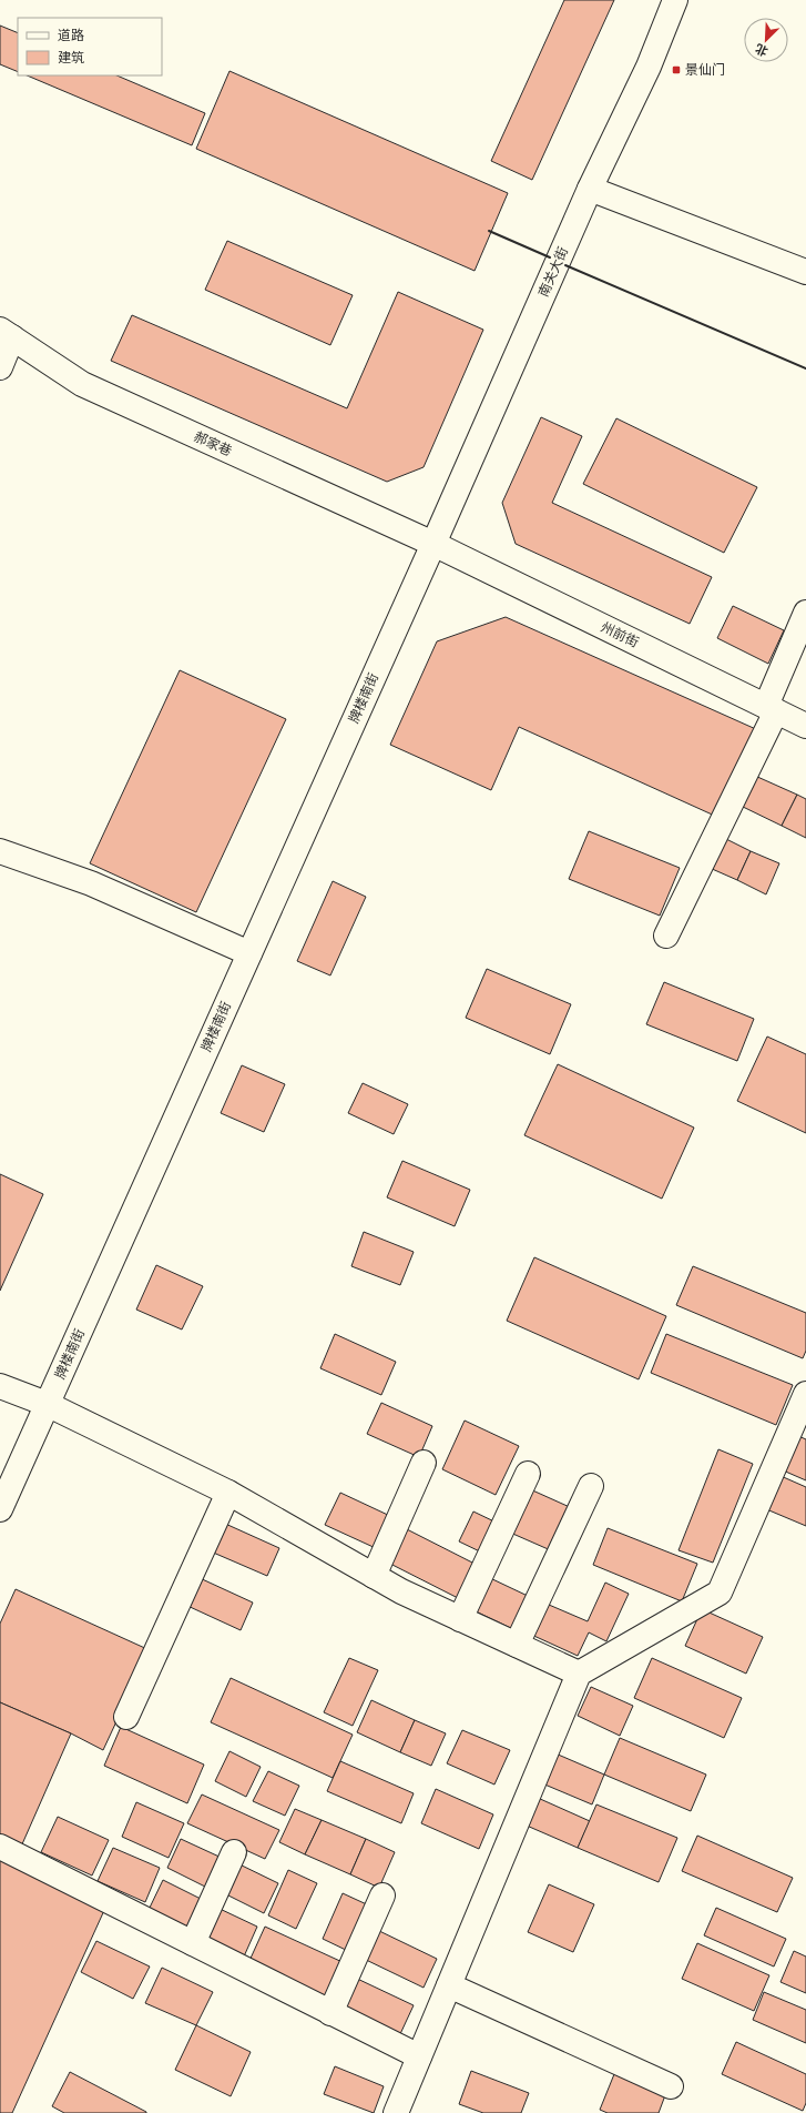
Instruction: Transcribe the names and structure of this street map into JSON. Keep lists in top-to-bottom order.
{
  "streets": {
    "street": [
      "南关大街",
      "郝家巷",
      "州前街",
      "牌楼南街"
    ]
  },
  "crossings": [
    ["南关大街", "郝家巷"],
    ["南关大街", "州前街"],
    ["南关大街", "牌楼南街"],
    ["郝家巷", "州前街"],
    ["郝家巷", "牌楼南街"],
    ["州前街", "牌楼南街"]
  ],
  "places": {
    "transit": ["景仙门"]
  },
  "legend": ["道路", "建筑"],
  "north": "bottom left"
}
